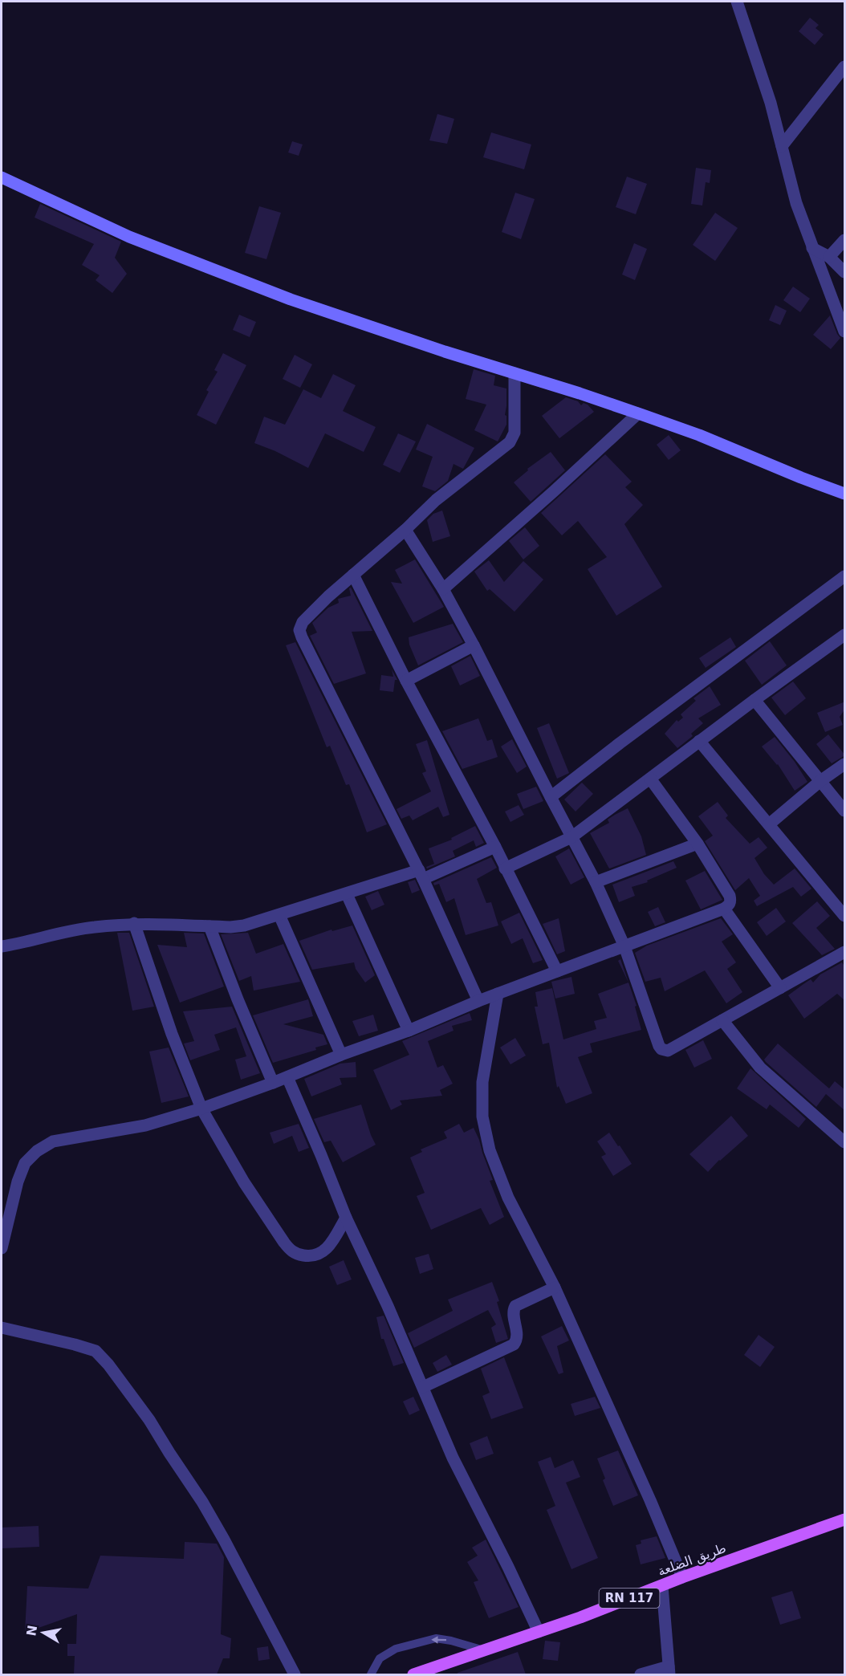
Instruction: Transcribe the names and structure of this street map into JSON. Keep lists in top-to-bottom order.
{
  "streets": {
    "main road": ["طريق الضلعة", "RN 117"]
  },
  "north": "left"
}
